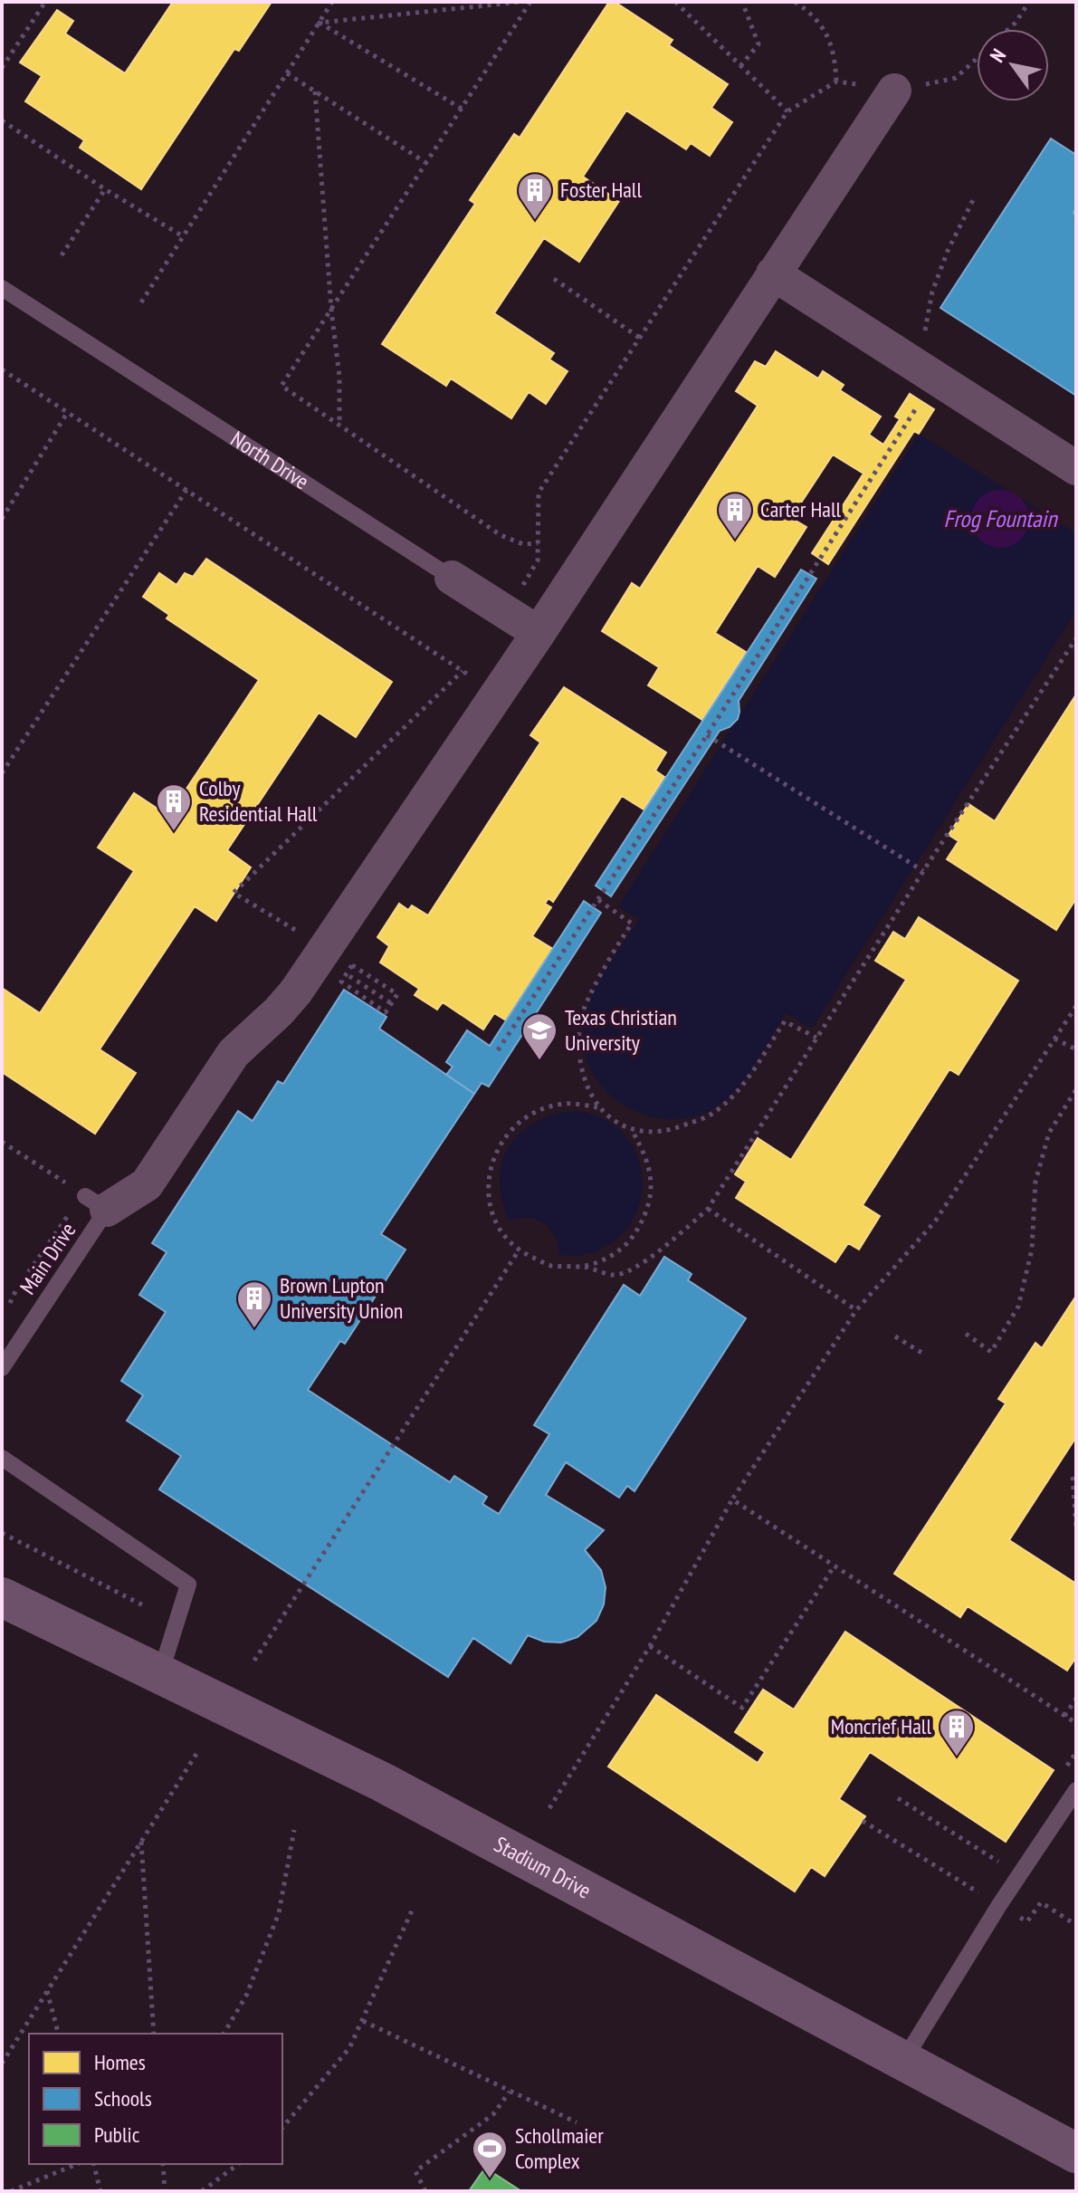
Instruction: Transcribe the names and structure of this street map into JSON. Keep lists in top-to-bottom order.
{
  "streets": {
    "street": ["North Drive", "Stadium Drive"],
    "lane": ["Main Drive"]
  },
  "water": ["Frog Fountain"],
  "places": {
    "building": [
      "Foster Hall",
      "Carter Hall",
      "Colby Residential Hall",
      "Brown Lupton University Union",
      "Moncrief Hall"
    ],
    "school or university": ["Texas Christian University"],
    "sports": ["Schollmaier Complex"]
  },
  "legend": ["Homes", "Schools", "Public"],
  "north": "top left"
}
